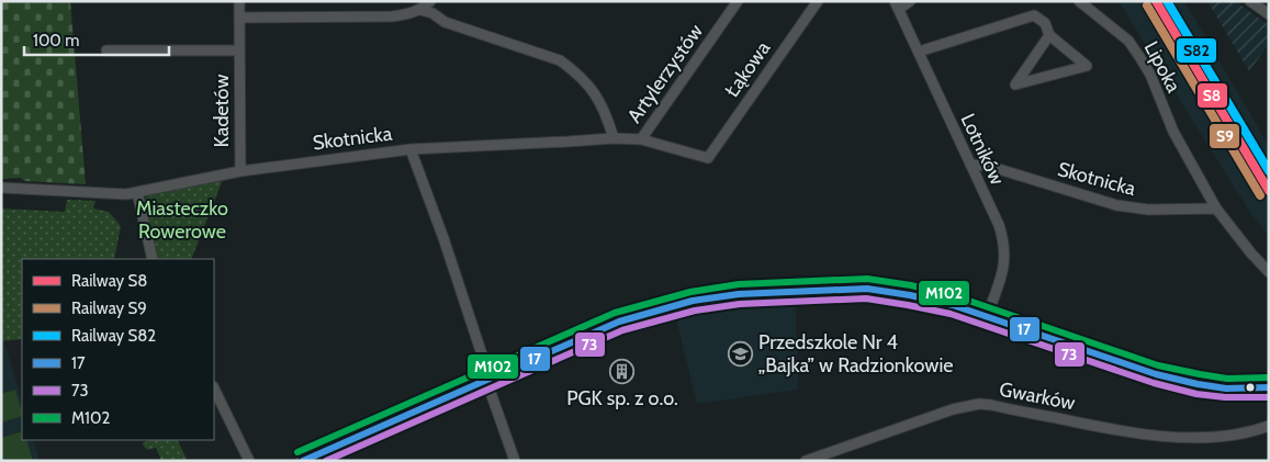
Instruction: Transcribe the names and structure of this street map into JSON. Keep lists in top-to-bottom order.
{
  "streets": {
    "street": [
      "Lipoka",
      "Łąkowa",
      "Artylerzystów",
      "Kadetów",
      "Skotnicka",
      "Lotników",
      "Gwarków"
    ]
  },
  "crossings": [
    ["Lipoka", "Skotnicka"],
    ["Łąkowa", "Skotnicka"],
    ["Artylerzystów", "Skotnicka"],
    ["Kadetów", "Skotnicka"],
    ["Skotnicka", "Lotników"]
  ],
  "parks": ["Miasteczko Rowerowe"],
  "places": {
    "school or university": ["Przedszkole Nr 4 „Bajka” w Radzionkowie"],
    "building": ["PGK sp. z o.o."]
  },
  "lines": [
    "rail line S8",
    "rail line S82",
    "rail line S9",
    "transit line M102",
    "transit line 17",
    "transit line 73"
  ],
  "legend": [
    "Railway S8",
    "Railway S9",
    "Railway S82",
    "17",
    "73",
    "M102"
  ],
  "scale_bar": "100 m"
}
